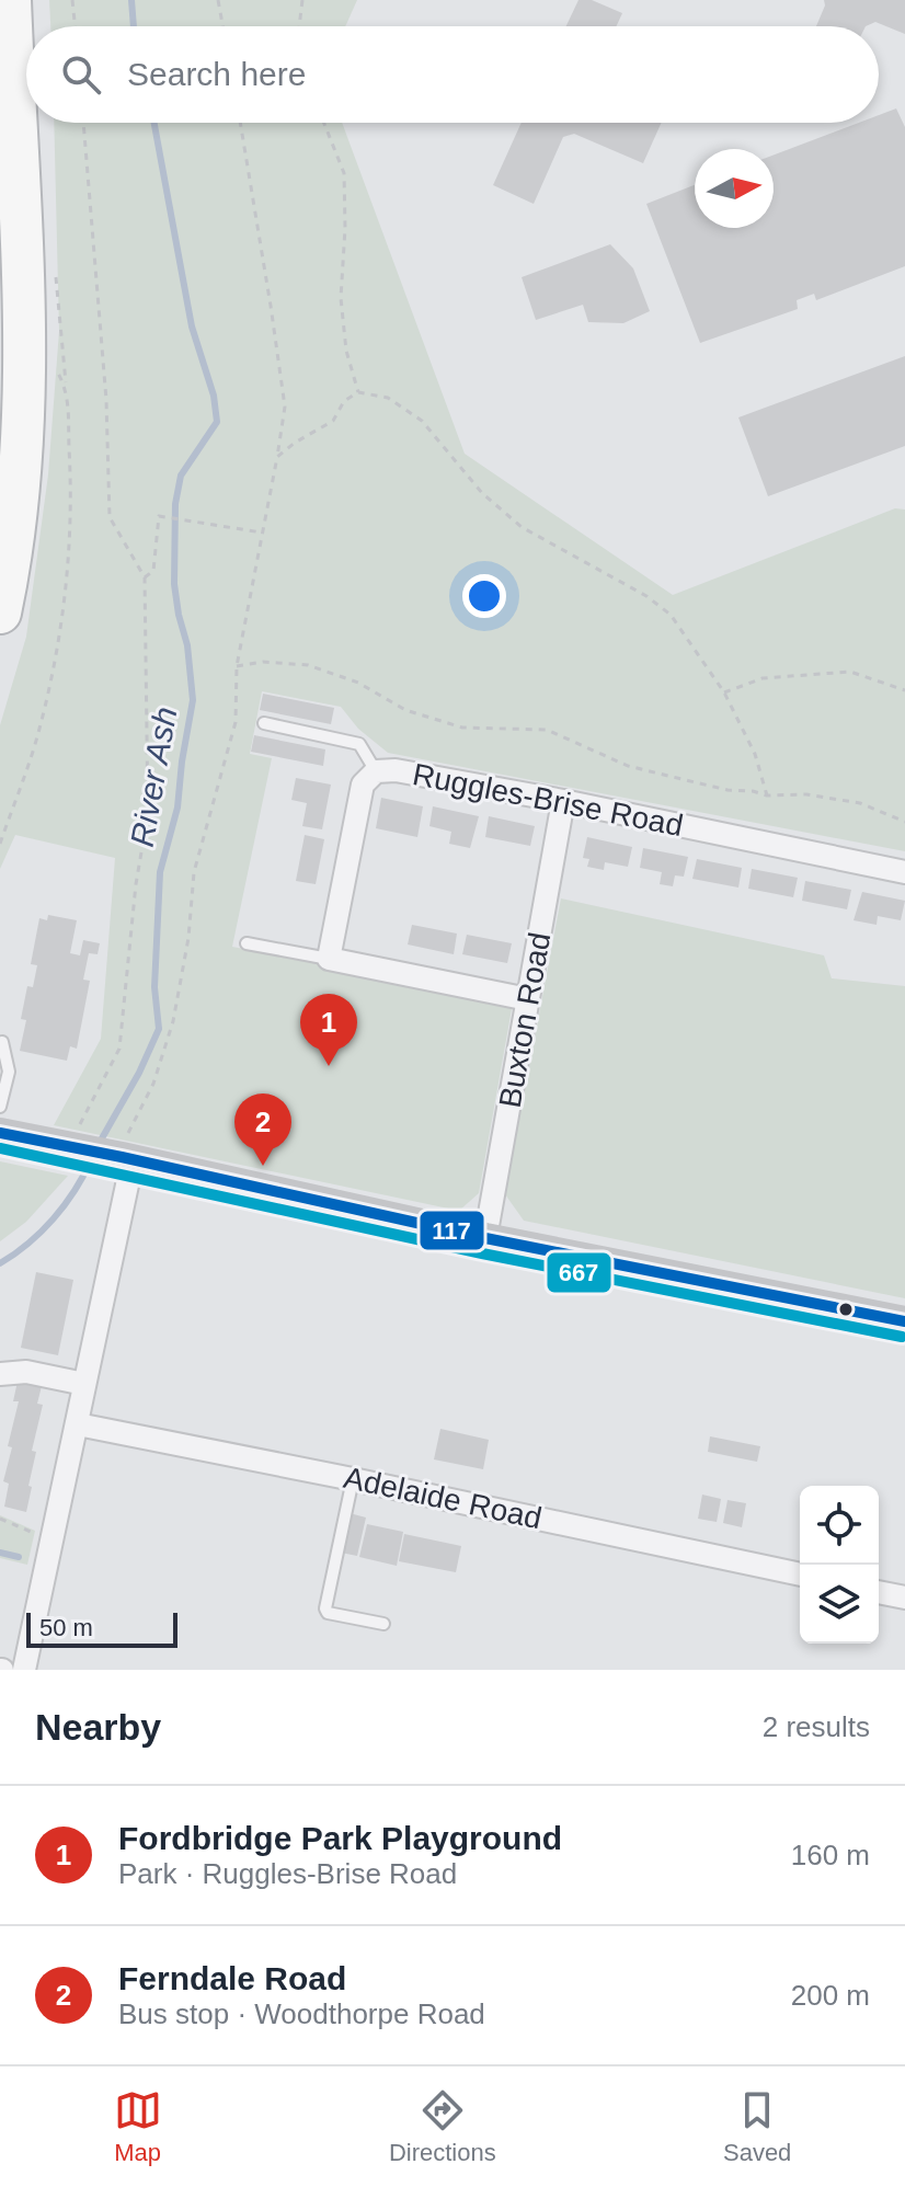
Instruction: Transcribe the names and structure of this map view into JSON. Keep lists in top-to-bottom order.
{
  "streets": {
    "street": ["Ruggles-Brise Road", "Buxton Road", "Adelaide Road"]
  },
  "crossings": [
    ["Ruggles-Brise Road", "Buxton Road"]
  ],
  "water": ["River Ash"],
  "lines": ["transit line 117", "transit line 667"],
  "scale_bar": "50 m",
  "north": "right",
  "page": {
    "search": "Search here",
    "pins": ["1", "2"],
    "scale": "50 m",
    "heading": ["Nearby", "2 results"],
    "list": [
      {
        "mark": "1",
        "name": "Fordbridge Park Playground",
        "note": "Park · Ruggles-Brise Road",
        "value": "160 m"
      },
      {
        "mark": "2",
        "name": "Ferndale Road",
        "note": "Bus stop · Woodthorpe Road",
        "value": "200 m"
      }
    ],
    "nav": ["Map", "Directions", "Saved"]
  }
}
